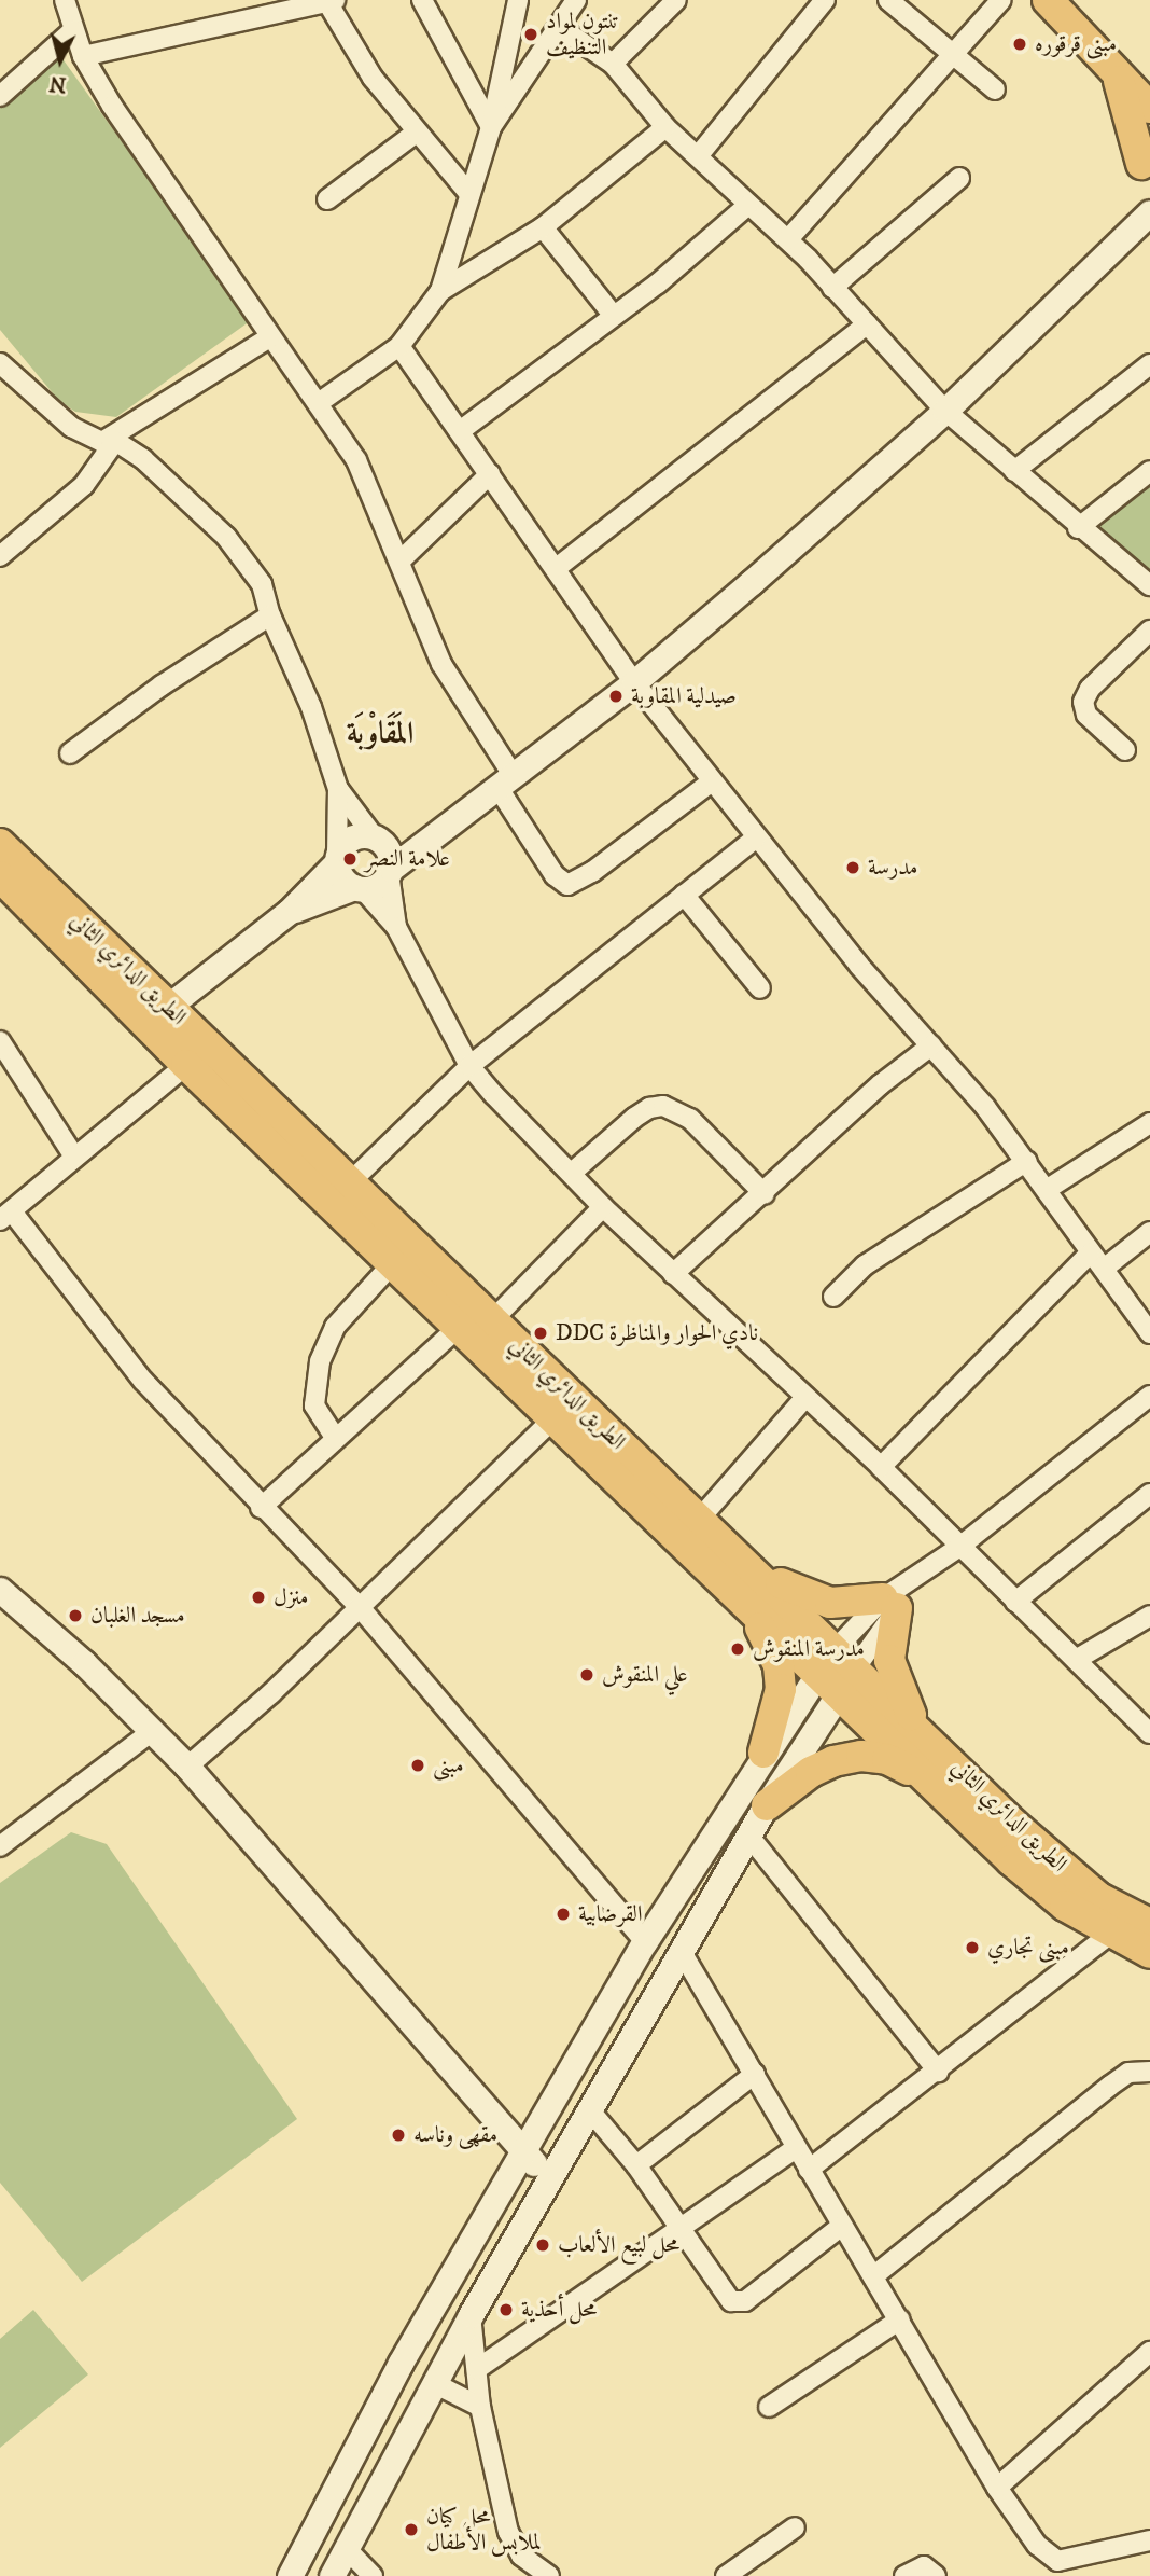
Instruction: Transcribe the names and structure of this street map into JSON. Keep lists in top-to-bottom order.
{
  "streets": {
    "main road": ["الطريق الدائري الثاني"]
  },
  "districts": ["المَقَاوْبَة"],
  "places": [
    "تنتون لمواد التنظيف",
    "مبنى قرقوره",
    "صيدلية المقاوبة",
    "علامة النصر",
    "مدرسة",
    "DDC نادي الحوار والمناظرة",
    "منزل",
    "مسجد الغلبان",
    "مدرسة المنقوش",
    "علي المنقوش",
    "مبنى",
    "القرضابية",
    "مبنى تجاري",
    "مقهى وناسه",
    "محل لبيع الألعاب",
    "محل أحذية",
    "محل كيان لملابس الأطفال"
  ],
  "north": "bottom"
}
